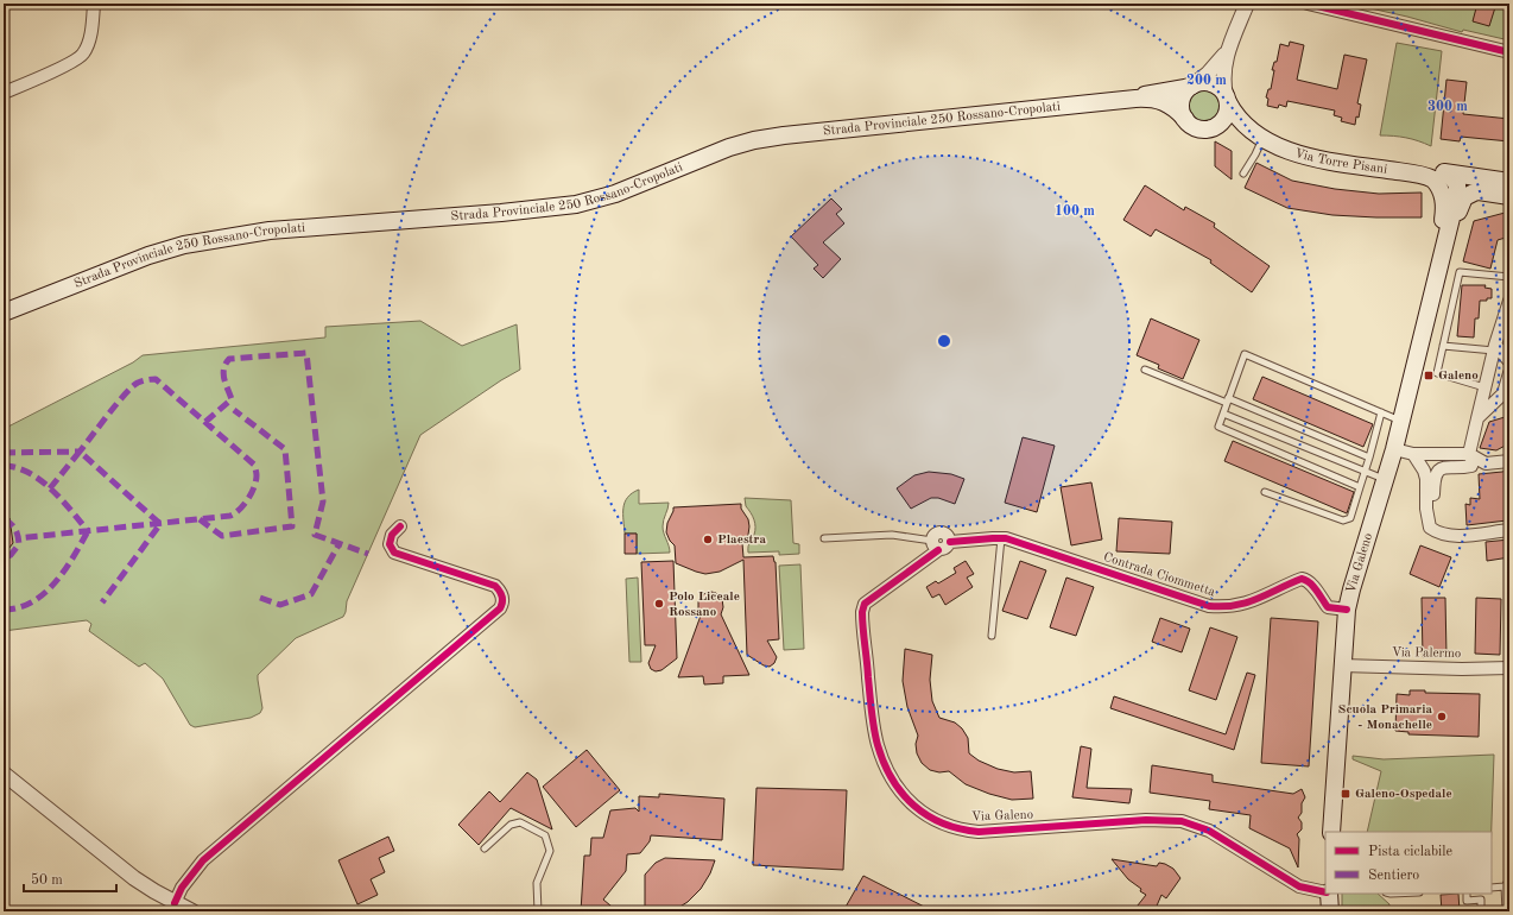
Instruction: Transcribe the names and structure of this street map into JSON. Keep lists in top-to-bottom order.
{
  "streets": {
    "main road": ["Strada Provinciale 250 Rossano-Cropolati", "Via Torre Pisani", "Via Galeno"],
    "street": ["Contrada Ciommetta", "Via Palermo"]
  },
  "crossings": [
    ["Via Galeno", "Contrada Ciommetta"],
    ["Via Galeno", "Via Palermo"]
  ],
  "places": {
    "transit": ["Galeno", "Galeno-Ospedale"],
    "other": ["Plaestra", "Polo Liceale Rossano", "Scuola Primaria - Monachelle"]
  },
  "legend": ["Pista ciclabile", "Sentiero"],
  "scale_bar": "50 m",
  "rings": ["200 m", "300 m", "100 m"]
}
